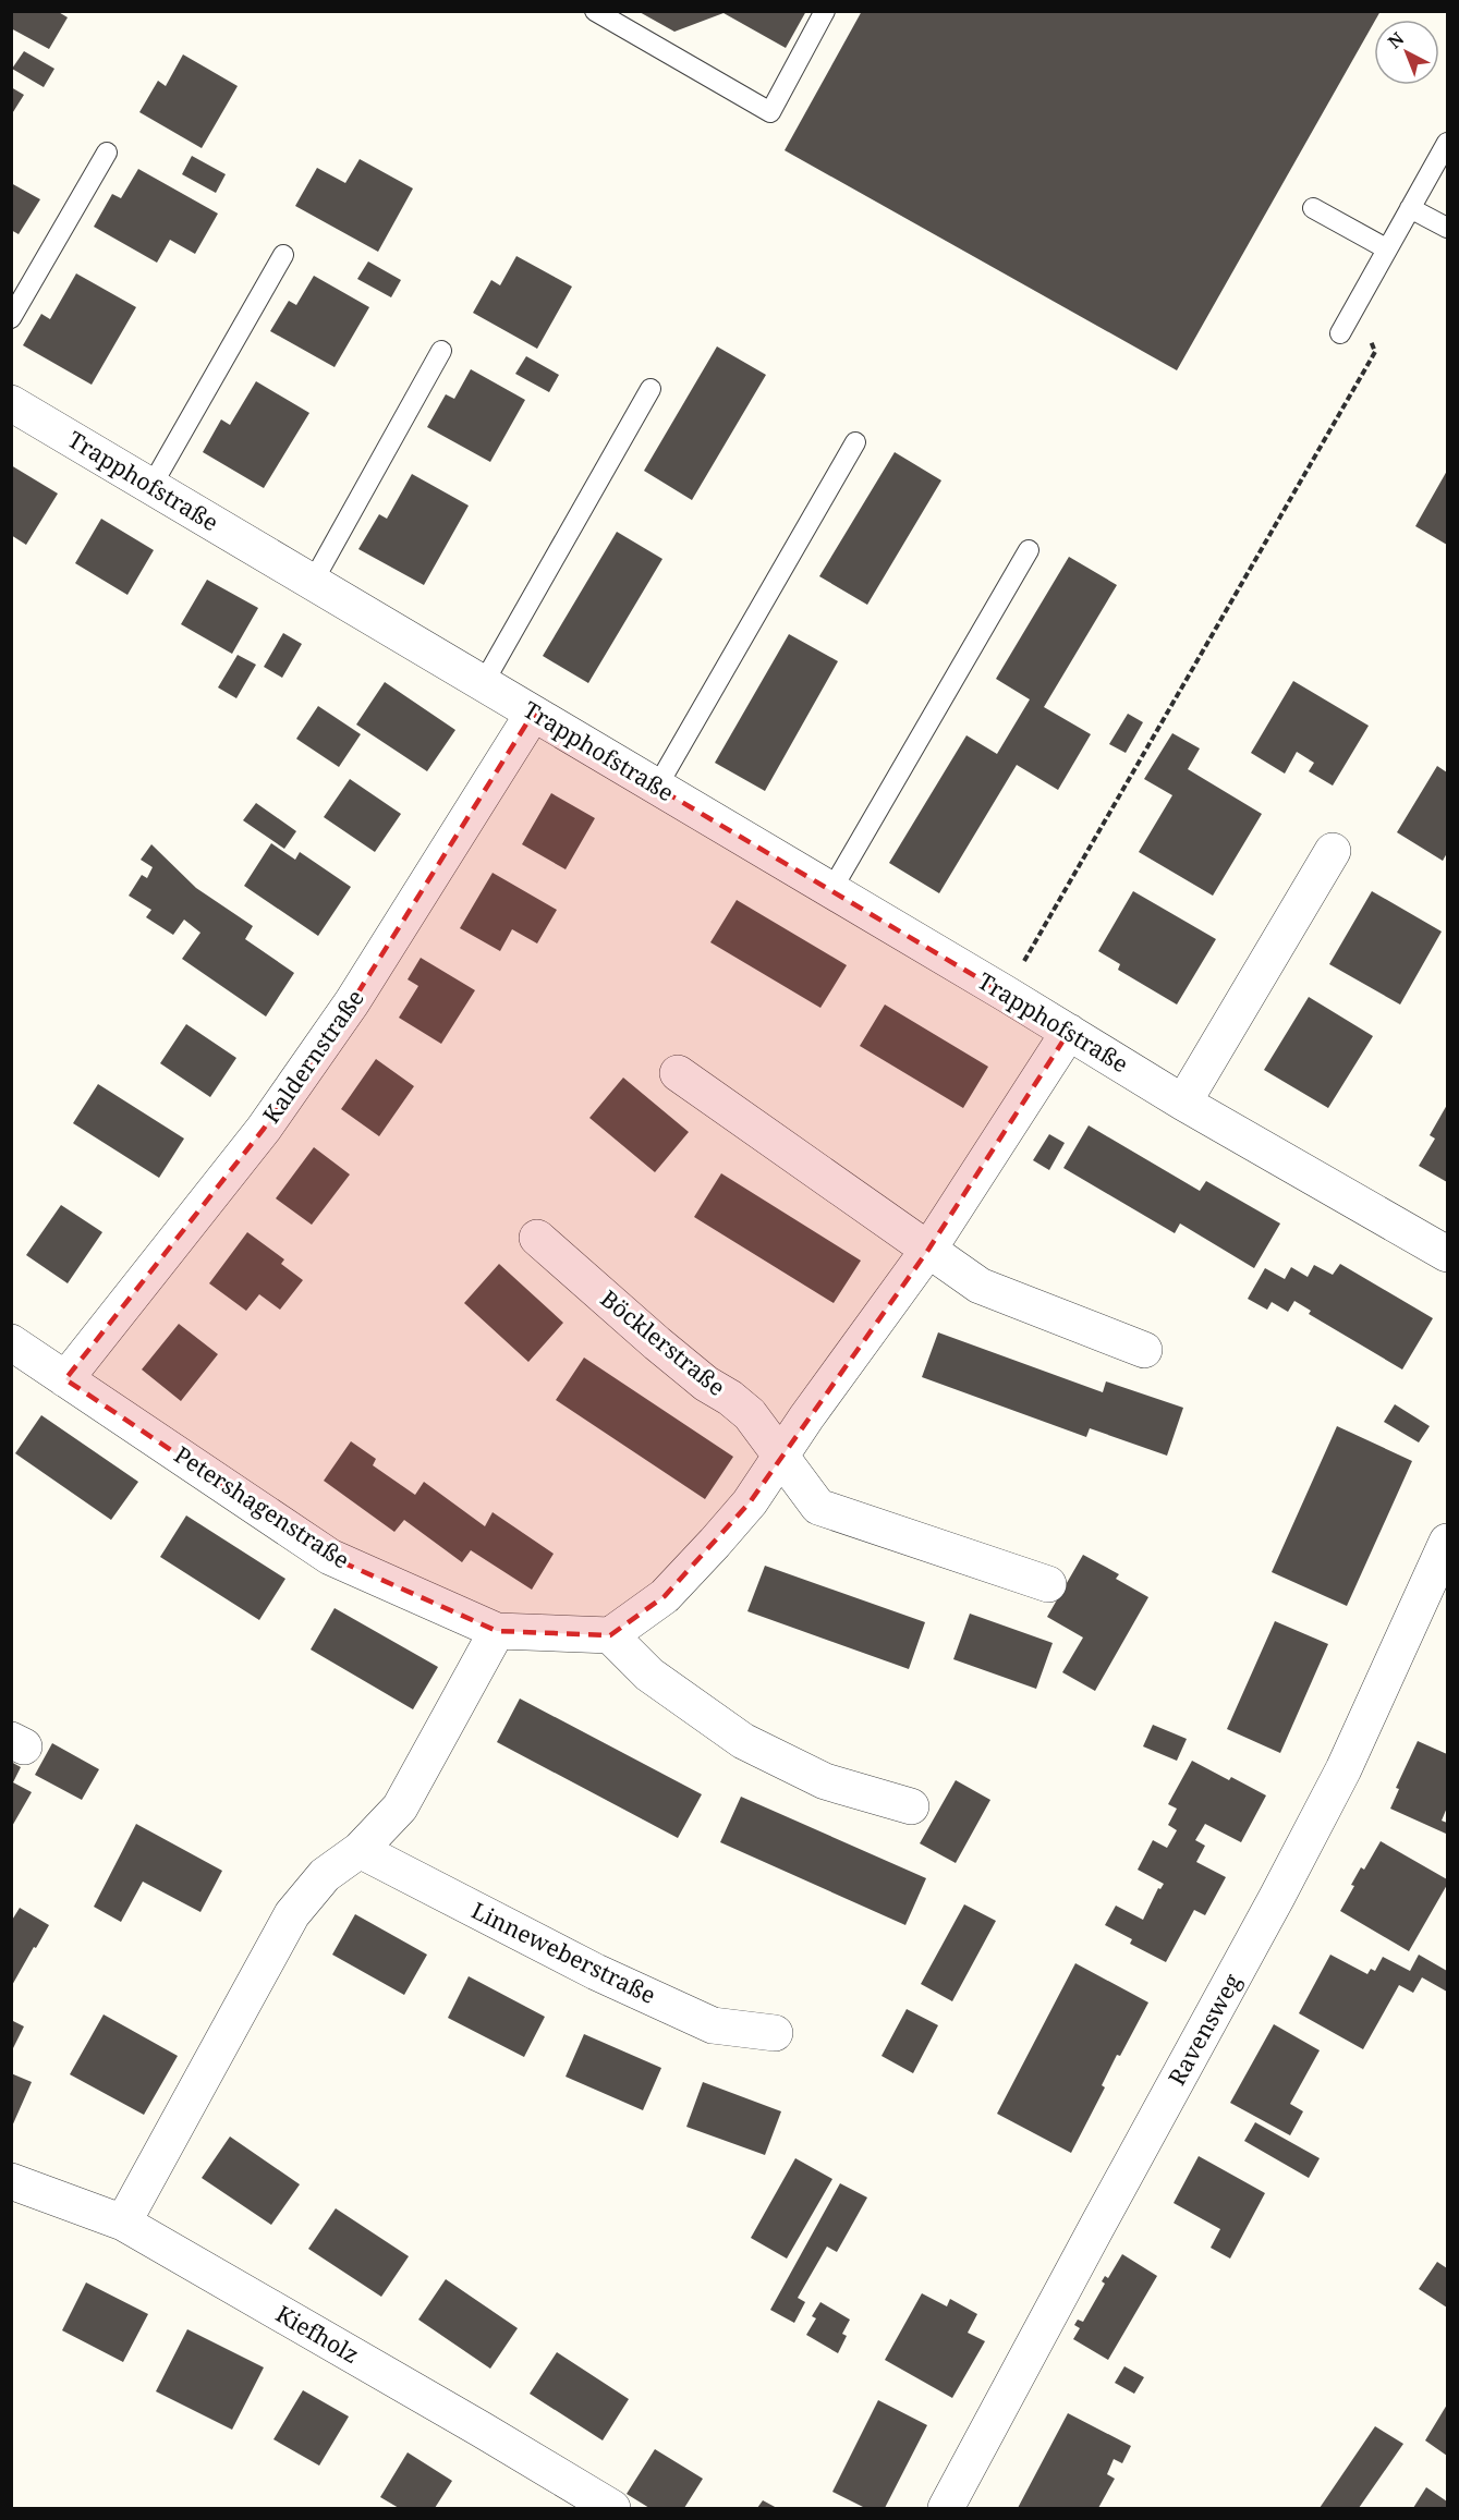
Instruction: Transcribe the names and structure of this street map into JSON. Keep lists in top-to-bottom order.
{
  "streets": {
    "street": [
      "Trapphofstraße",
      "Kaldernstraße",
      "Böcklerstraße",
      "Petershagenstraße",
      "Linneweberstraße",
      "Ravensweg",
      "Kiefholz"
    ]
  },
  "crossings": [
    ["Trapphofstraße", "Kaldernstraße"],
    ["Kaldernstraße", "Petershagenstraße"]
  ],
  "north": "top left"
}
